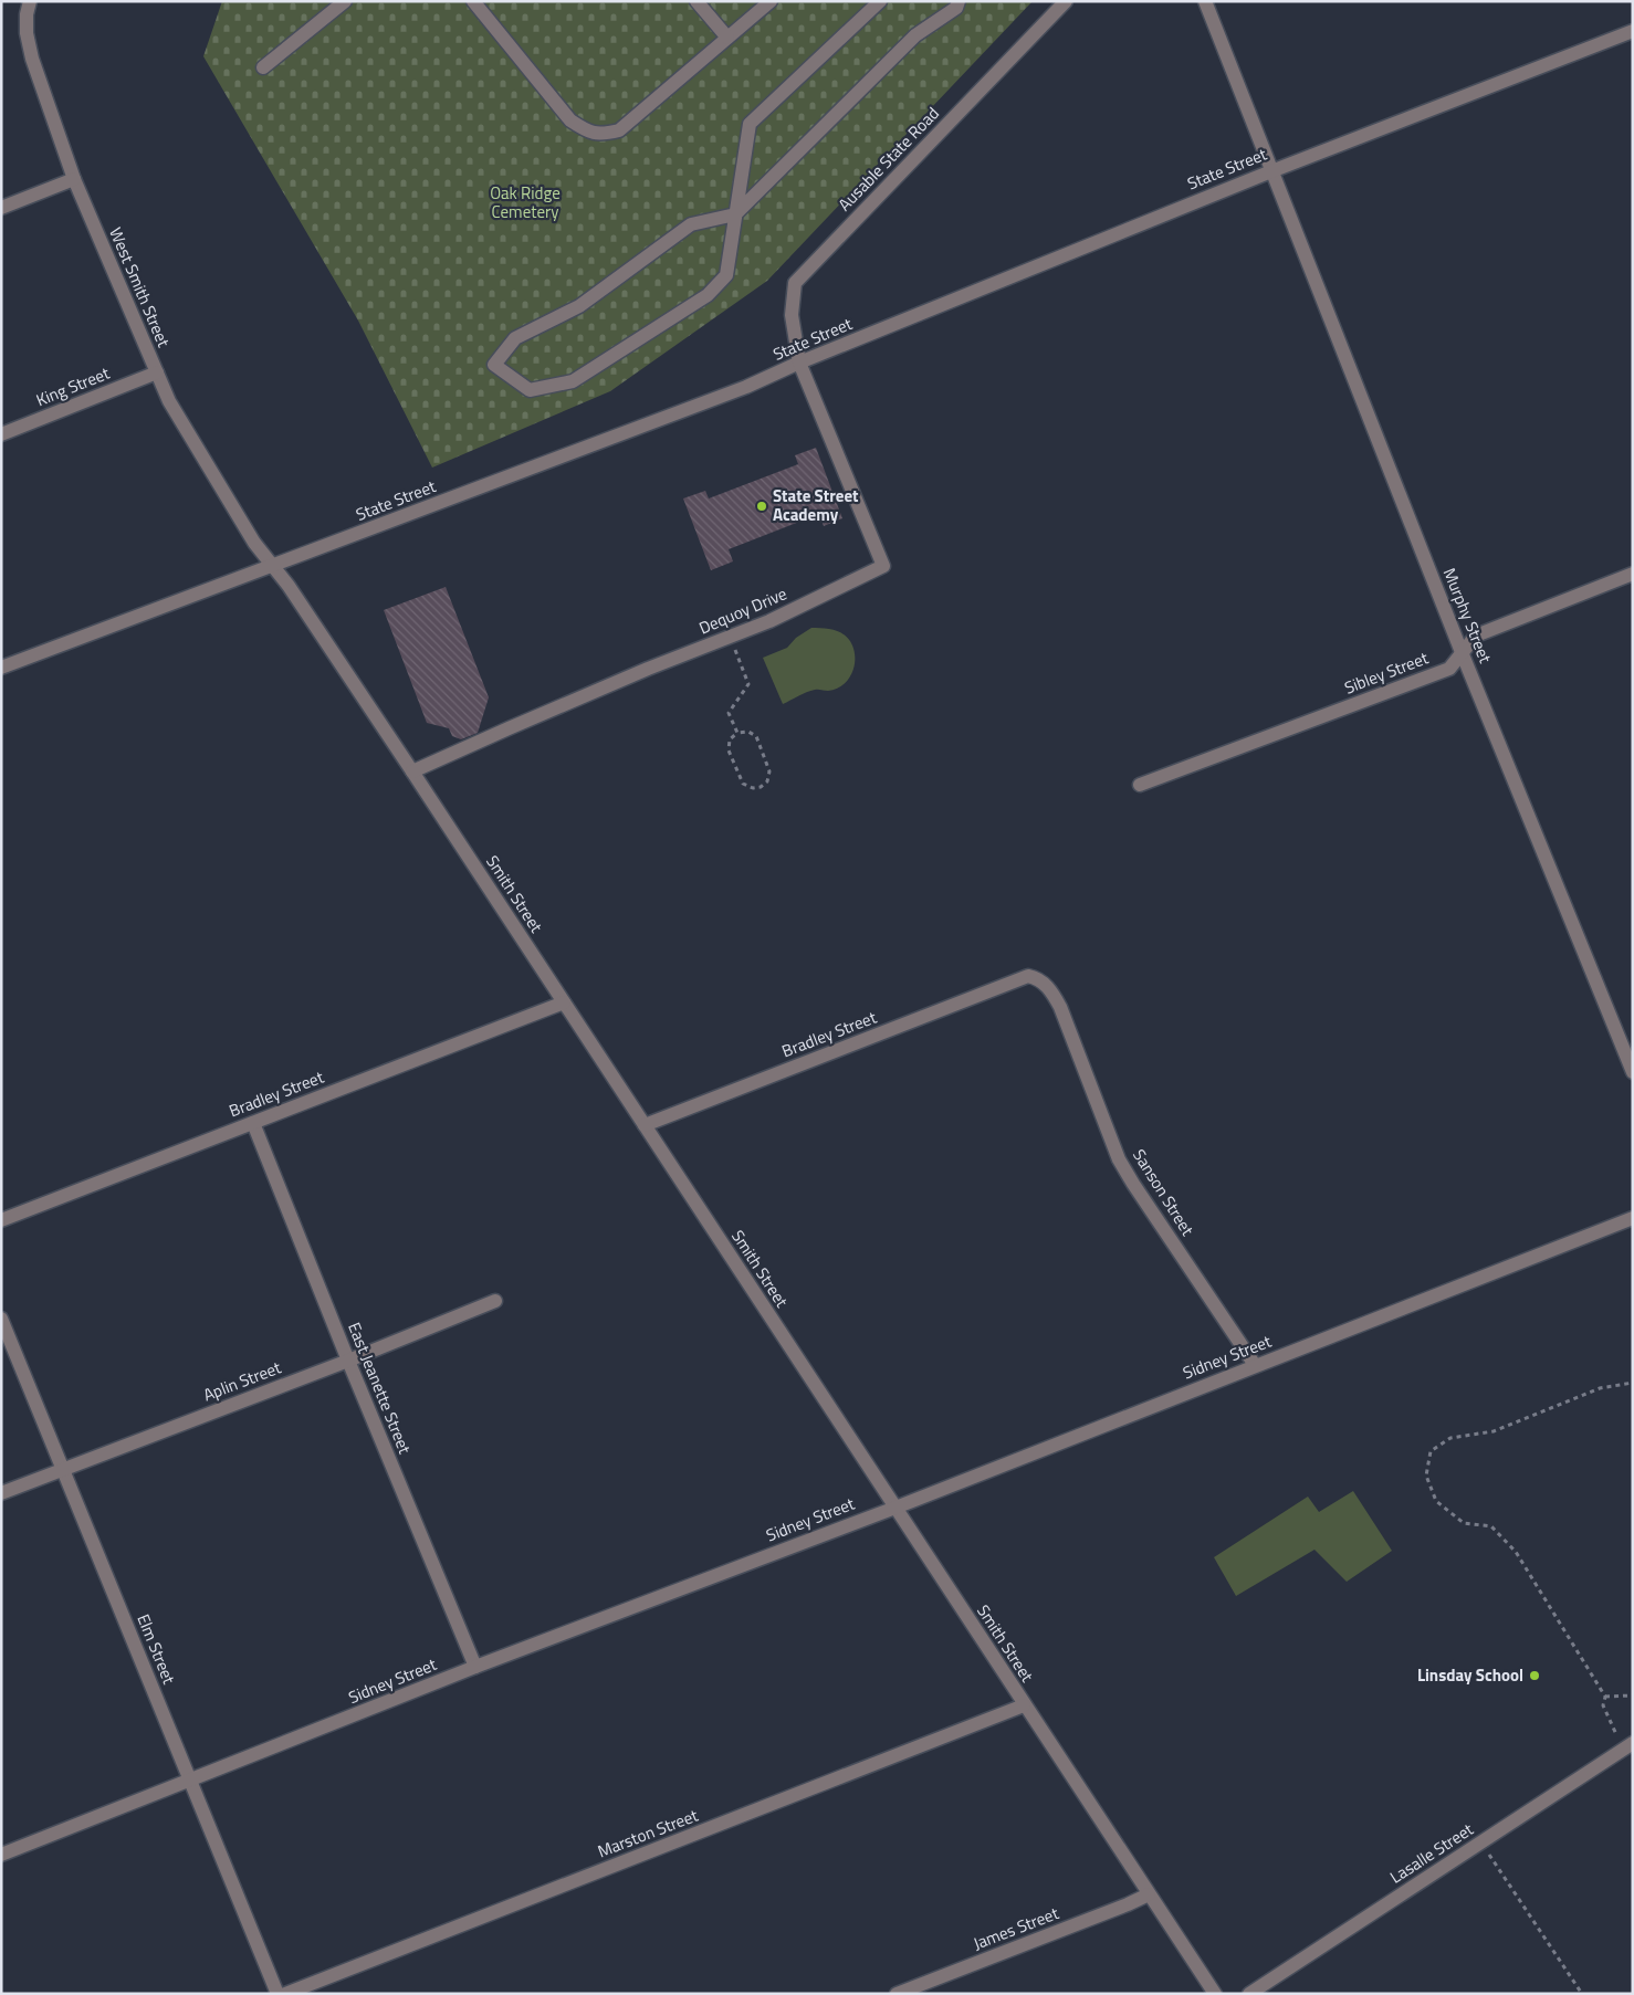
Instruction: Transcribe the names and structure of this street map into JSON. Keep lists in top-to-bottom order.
{
  "streets": {
    "street": [
      "Ausable State Road",
      "State Street",
      "West Smith Street",
      "King Street",
      "Dequoy Drive",
      "Murphy Street",
      "Sibley Street",
      "Smith Street",
      "Bradley Street",
      "Sanson Street",
      "Sidney Street",
      "Aplin Street",
      "East Jeanette Street",
      "Elm Street",
      "Marston Street",
      "Lasalle Street",
      "James Street"
    ]
  },
  "crossings": [
    ["Ausable State Road", "State Street"],
    ["Ausable State Road", "Dequoy Drive"],
    ["State Street", "West Smith Street"],
    ["State Street", "Dequoy Drive"],
    ["State Street", "Murphy Street"],
    ["State Street", "Smith Street"],
    ["West Smith Street", "King Street"],
    ["West Smith Street", "Smith Street"],
    ["Dequoy Drive", "Smith Street"],
    ["Murphy Street", "Sibley Street"],
    ["Smith Street", "Bradley Street"],
    ["Smith Street", "Sidney Street"],
    ["Smith Street", "Marston Street"],
    ["Smith Street", "James Street"],
    ["Bradley Street", "Sanson Street"],
    ["Bradley Street", "East Jeanette Street"],
    ["Sanson Street", "Sidney Street"],
    ["Sidney Street", "East Jeanette Street"],
    ["Sidney Street", "Elm Street"],
    ["Aplin Street", "East Jeanette Street"],
    ["Aplin Street", "Elm Street"]
  ],
  "parks": ["Oak Ridge Cemetery"],
  "places": ["State Street Academy", "Linsday School"]
}
